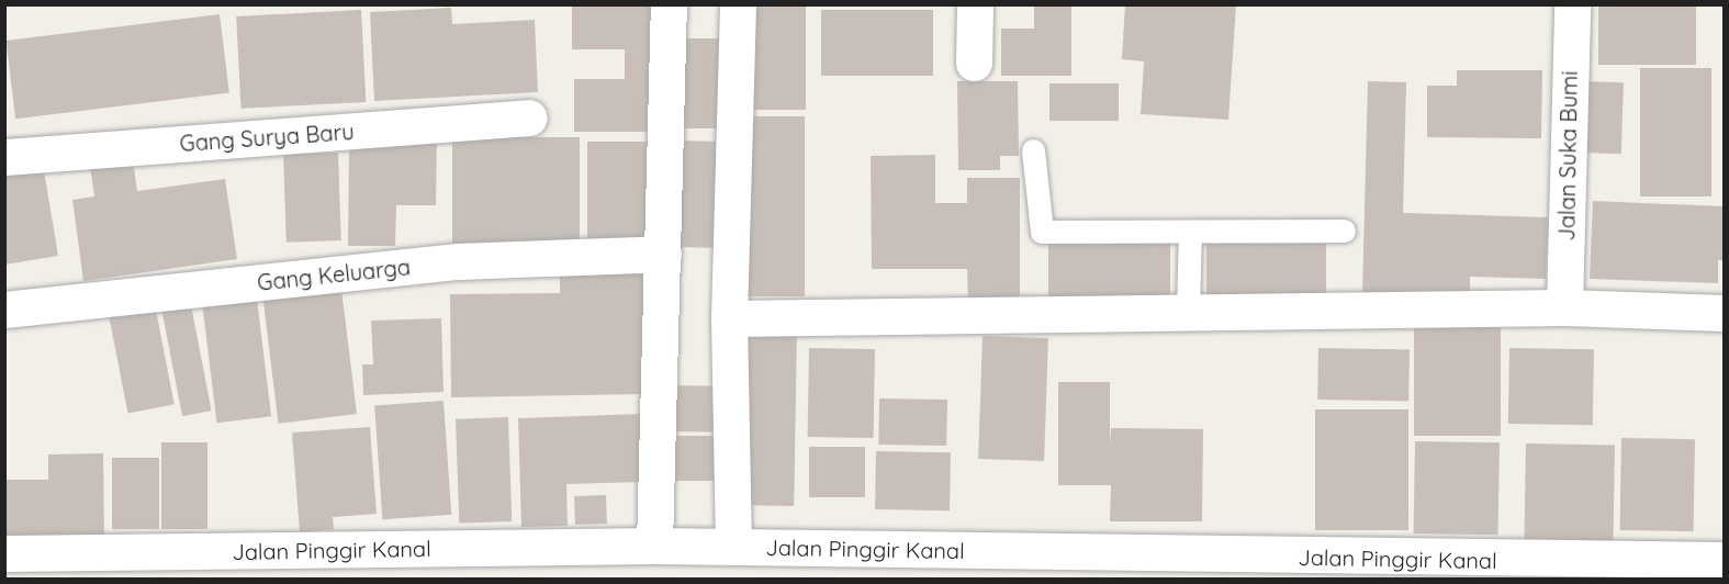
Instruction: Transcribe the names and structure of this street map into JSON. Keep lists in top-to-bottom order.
{
  "streets": {
    "street": [
      "Gang Surya Baru",
      "Jalan Suka Bumi",
      "Gang Keluarga",
      "Jalan Pinggir Kanal"
    ]
  }
}
